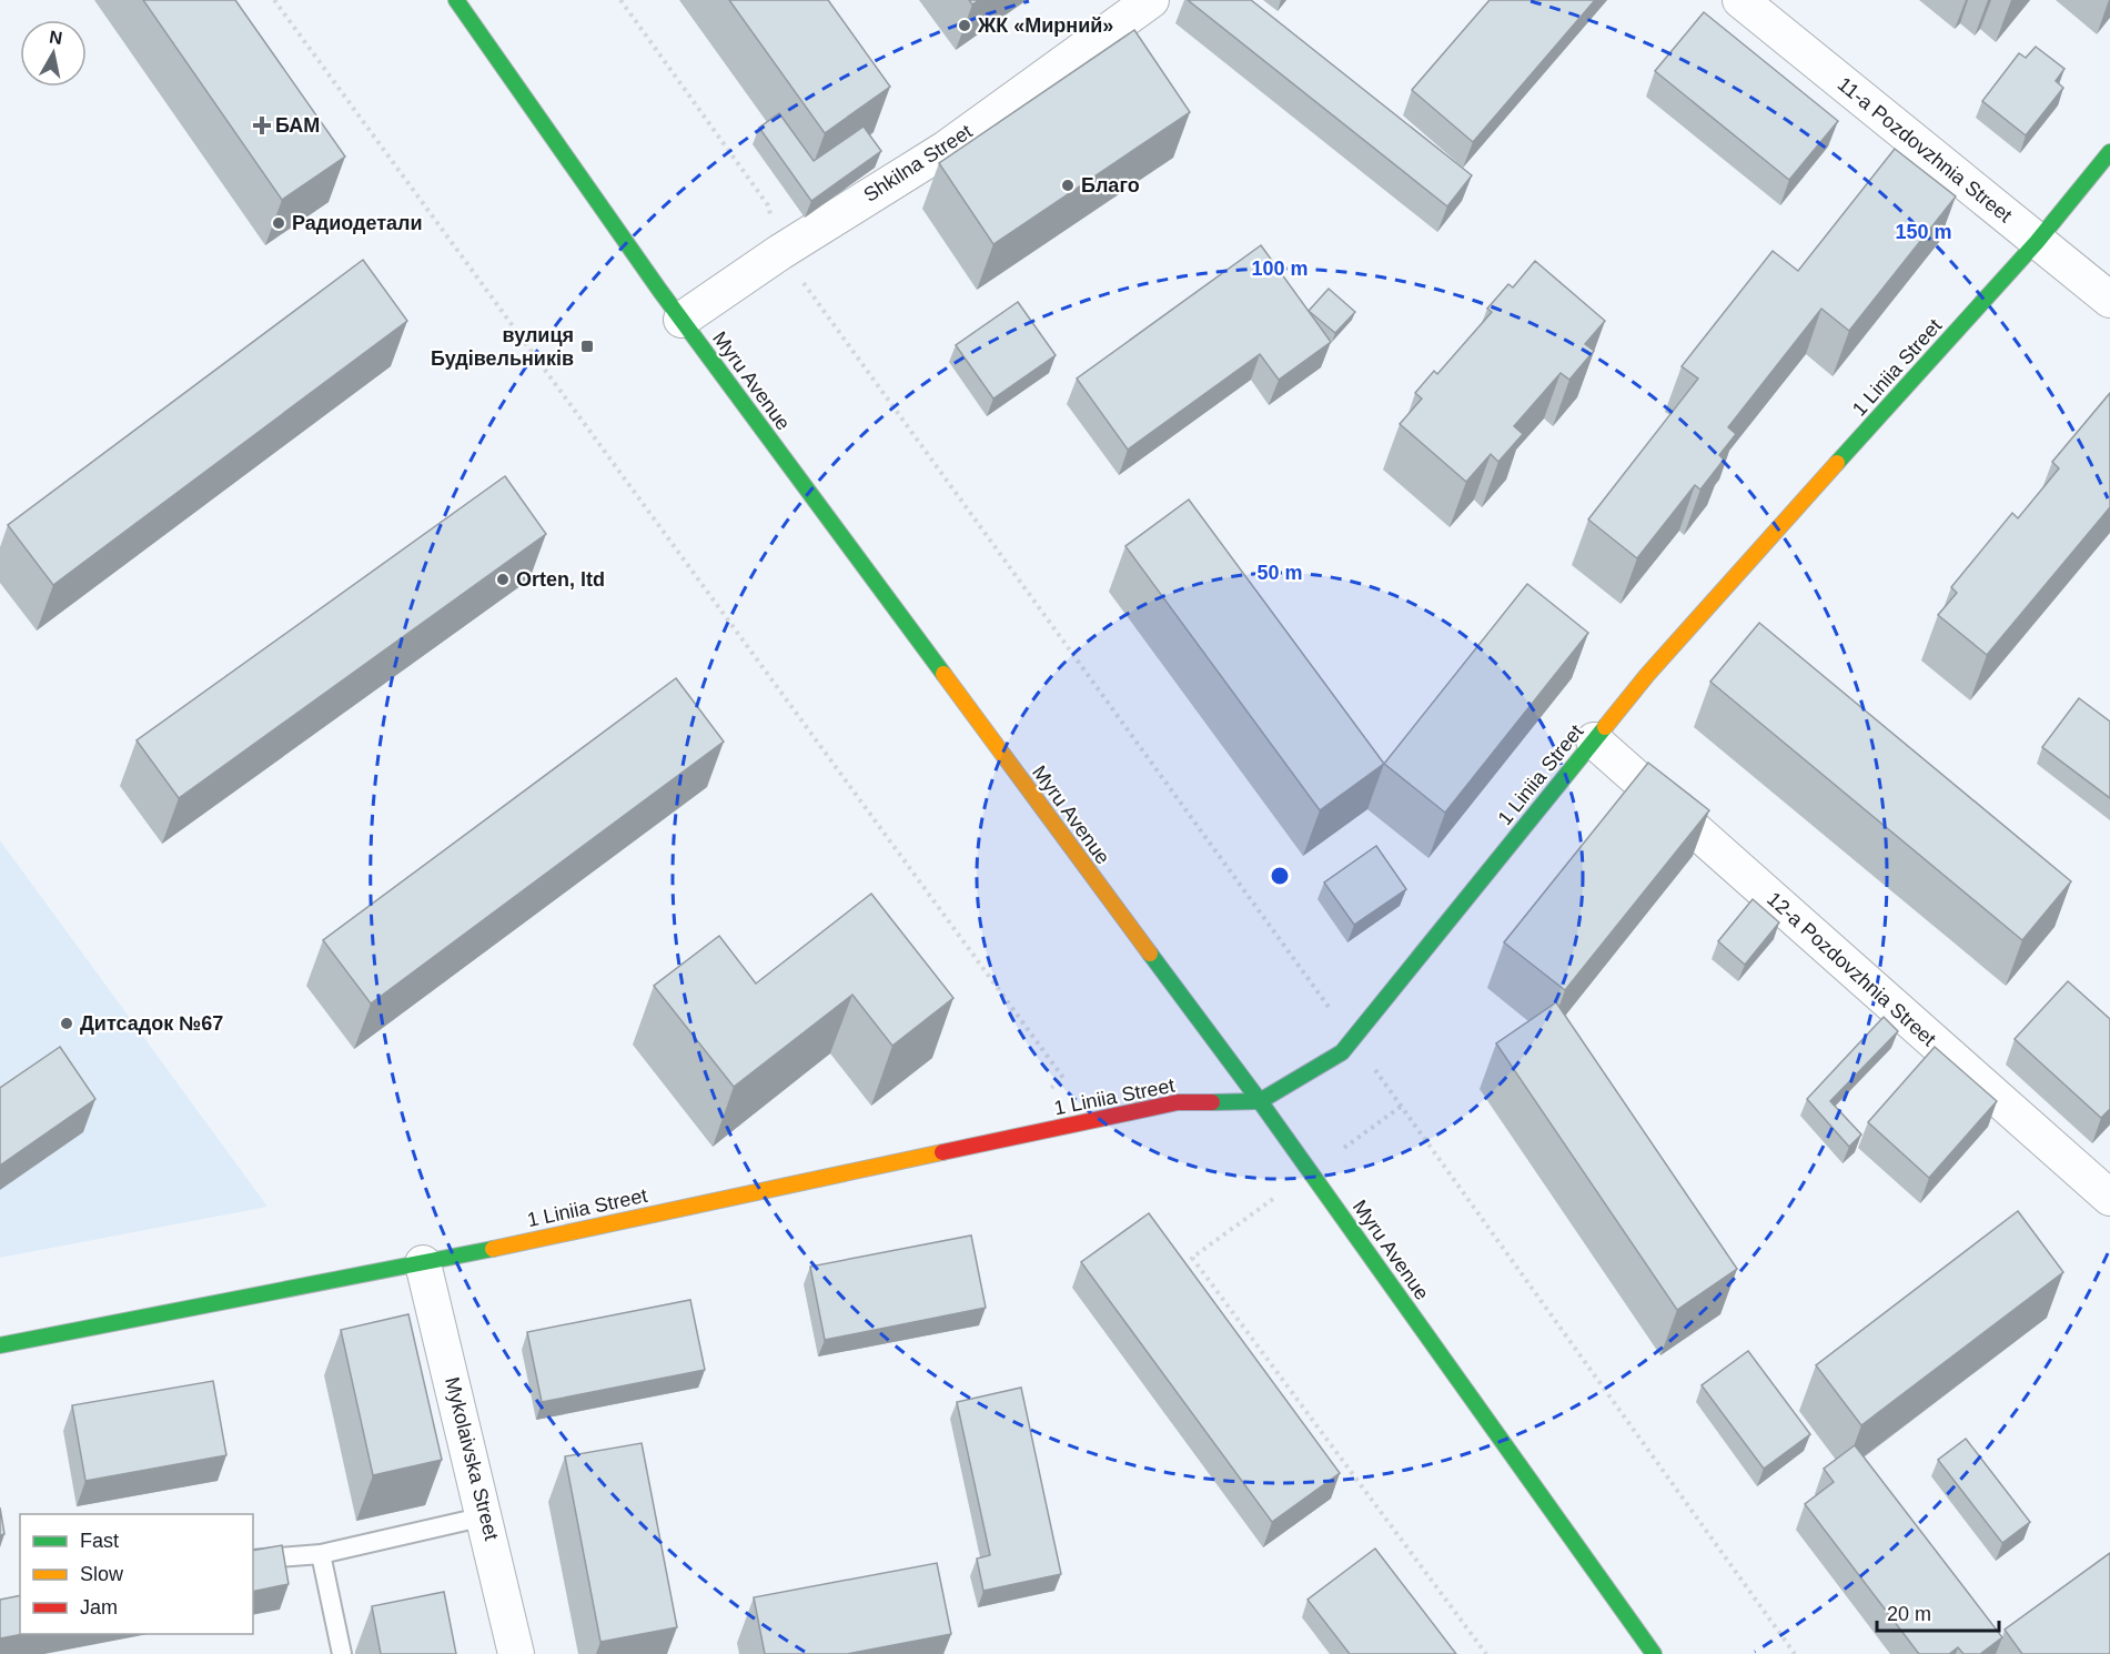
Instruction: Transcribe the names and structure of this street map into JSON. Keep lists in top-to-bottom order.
{
  "streets": {
    "street": [
      "11-a Pozdovzhnia Street",
      "Shkilna Street",
      "1 Liniia Street",
      "Myru Avenue",
      "12-a Pozdovzhnia Street",
      "Mykolaivska Street"
    ]
  },
  "crossings": [
    ["11-a Pozdovzhnia Street", "1 Liniia Street"],
    ["Shkilna Street", "Myru Avenue"],
    ["1 Liniia Street", "Myru Avenue"],
    ["1 Liniia Street", "12-a Pozdovzhnia Street"],
    ["1 Liniia Street", "Mykolaivska Street"]
  ],
  "places": {
    "other": [
      "ЖК «Мирний»",
      "Благо",
      "Радиодетали",
      "Orten, ltd",
      "Дитсадок №67"
    ],
    "health": ["БАМ"],
    "transit": ["вулиця Будівельників"]
  },
  "legend": ["Fast", "Slow", "Jam"],
  "scale_bar": "20 m",
  "north": "top",
  "rings": ["150 m", "100 m", "50 m"]
}
